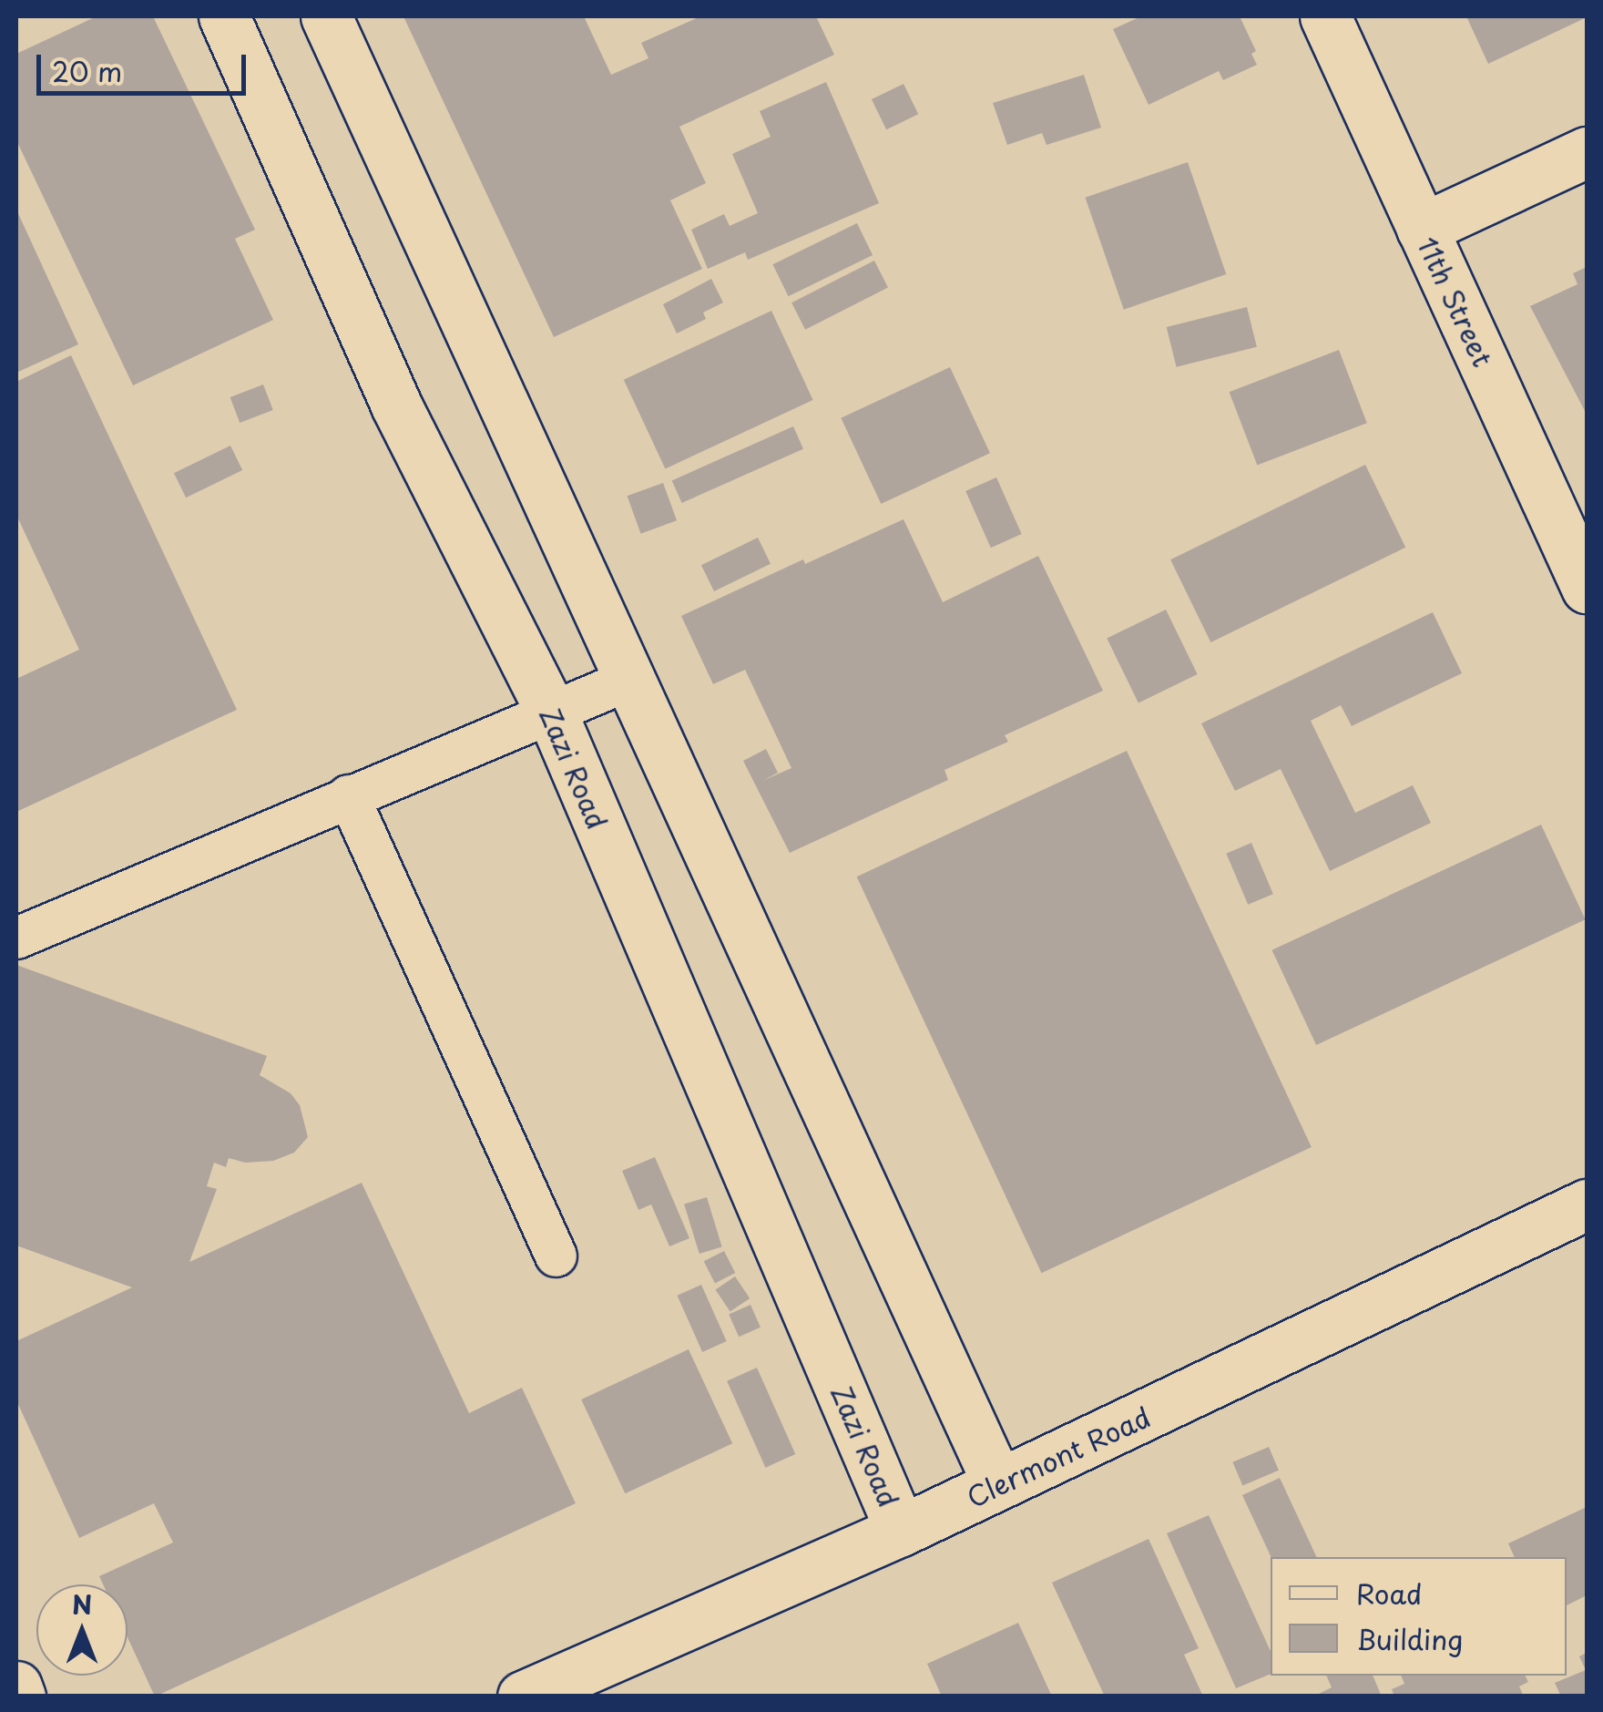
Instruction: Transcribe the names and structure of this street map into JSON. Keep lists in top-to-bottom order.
{
  "streets": {
    "street": ["11th Street", "Zazi Road", "Clermont Road"]
  },
  "crossings": [
    ["Zazi Road", "Clermont Road"]
  ],
  "legend": ["Road", "Building"],
  "scale_bar": "20 m",
  "north": "top"
}
